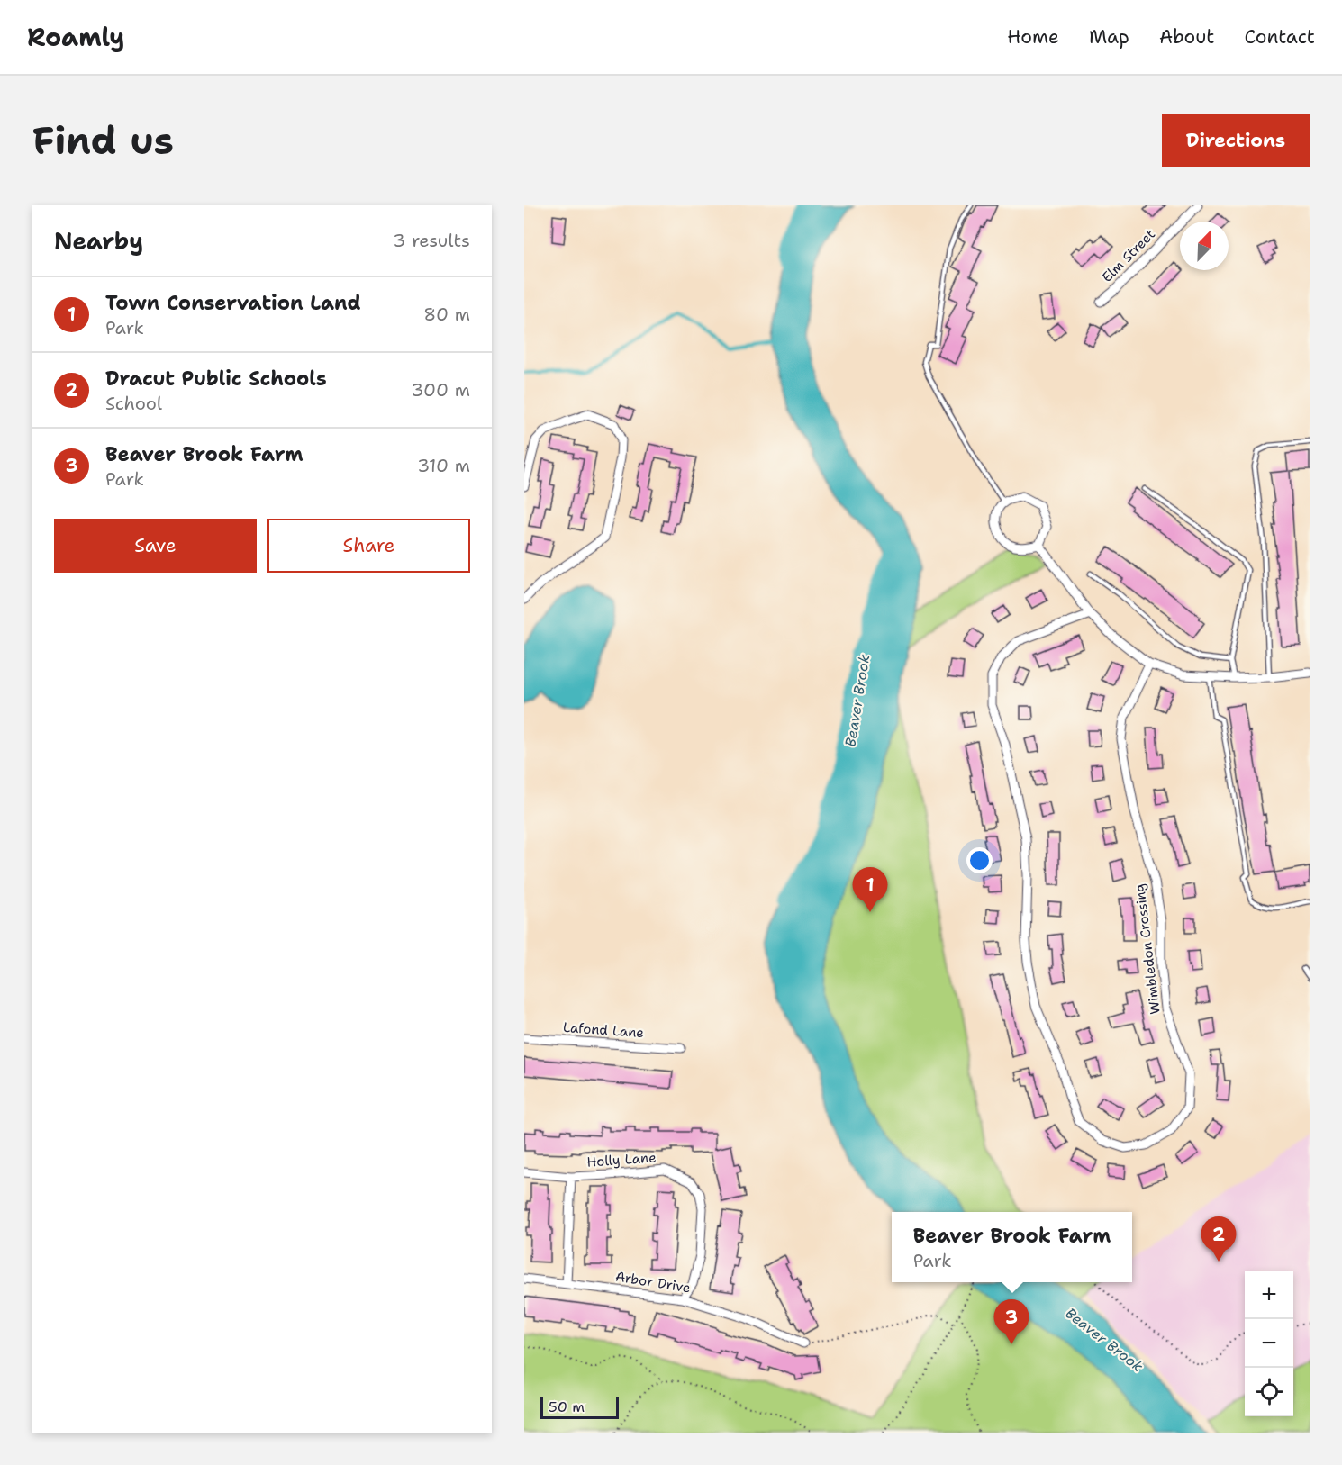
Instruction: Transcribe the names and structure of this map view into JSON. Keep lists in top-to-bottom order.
{
  "streets": {
    "street": [
      "Elm Street",
      "Wimbledon Crossing",
      "Lafond Lane",
      "Holly Lane",
      "Arbor Drive"
    ]
  },
  "crossings": [
    ["Holly Lane", "Arbor Drive"]
  ],
  "water": ["Beaver Brook"],
  "scale_bar": "50 m",
  "north": "top right",
  "page": {
    "header": "Roamly",
    "nav": [
      "Home",
      "Map",
      "About",
      "Contact"
    ],
    "buttons": [
      "Directions",
      ["Save", "Share"]
    ],
    "title": "Find us",
    "heading": ["Nearby", "3 results"],
    "list": [
      {
        "mark": "1",
        "name": "Town Conservation Land",
        "note": "Park",
        "value": "80 m"
      },
      {
        "mark": "2",
        "name": "Dracut Public Schools",
        "note": "School",
        "value": "300 m"
      },
      {
        "mark": "3",
        "name": "Beaver Brook Farm",
        "note": "Park",
        "value": "310 m"
      }
    ],
    "pins": ["1", "2", "3"],
    "popup": ["Beaver Brook Farm", "Park"],
    "map_buttons": ["+", "−"],
    "scale": "50 m"
  }
}
